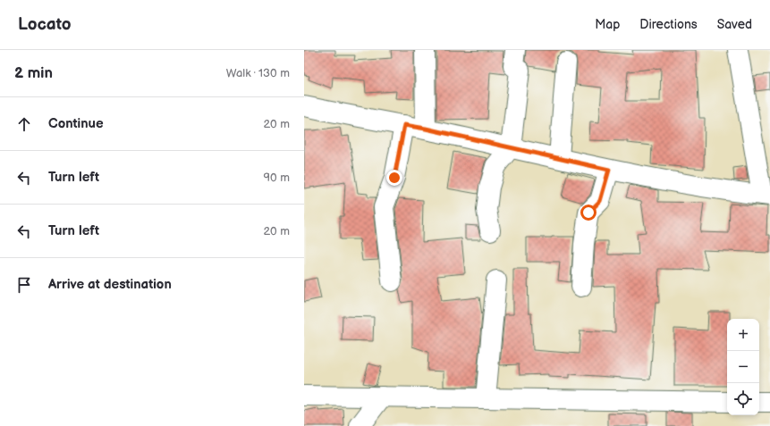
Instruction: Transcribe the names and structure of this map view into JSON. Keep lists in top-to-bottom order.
{
  "page": {
    "header": "Locato",
    "nav": ["Map", "Directions", "Saved"],
    "heading": ["2 min", "Walk · 130 m"],
    "list": [
      ["Continue", "20 m"],
      ["Turn left", "90 m"],
      ["Turn left", "20 m"],
      "Arrive at destination"
    ],
    "map_buttons": ["+", "−"]
  }
}
